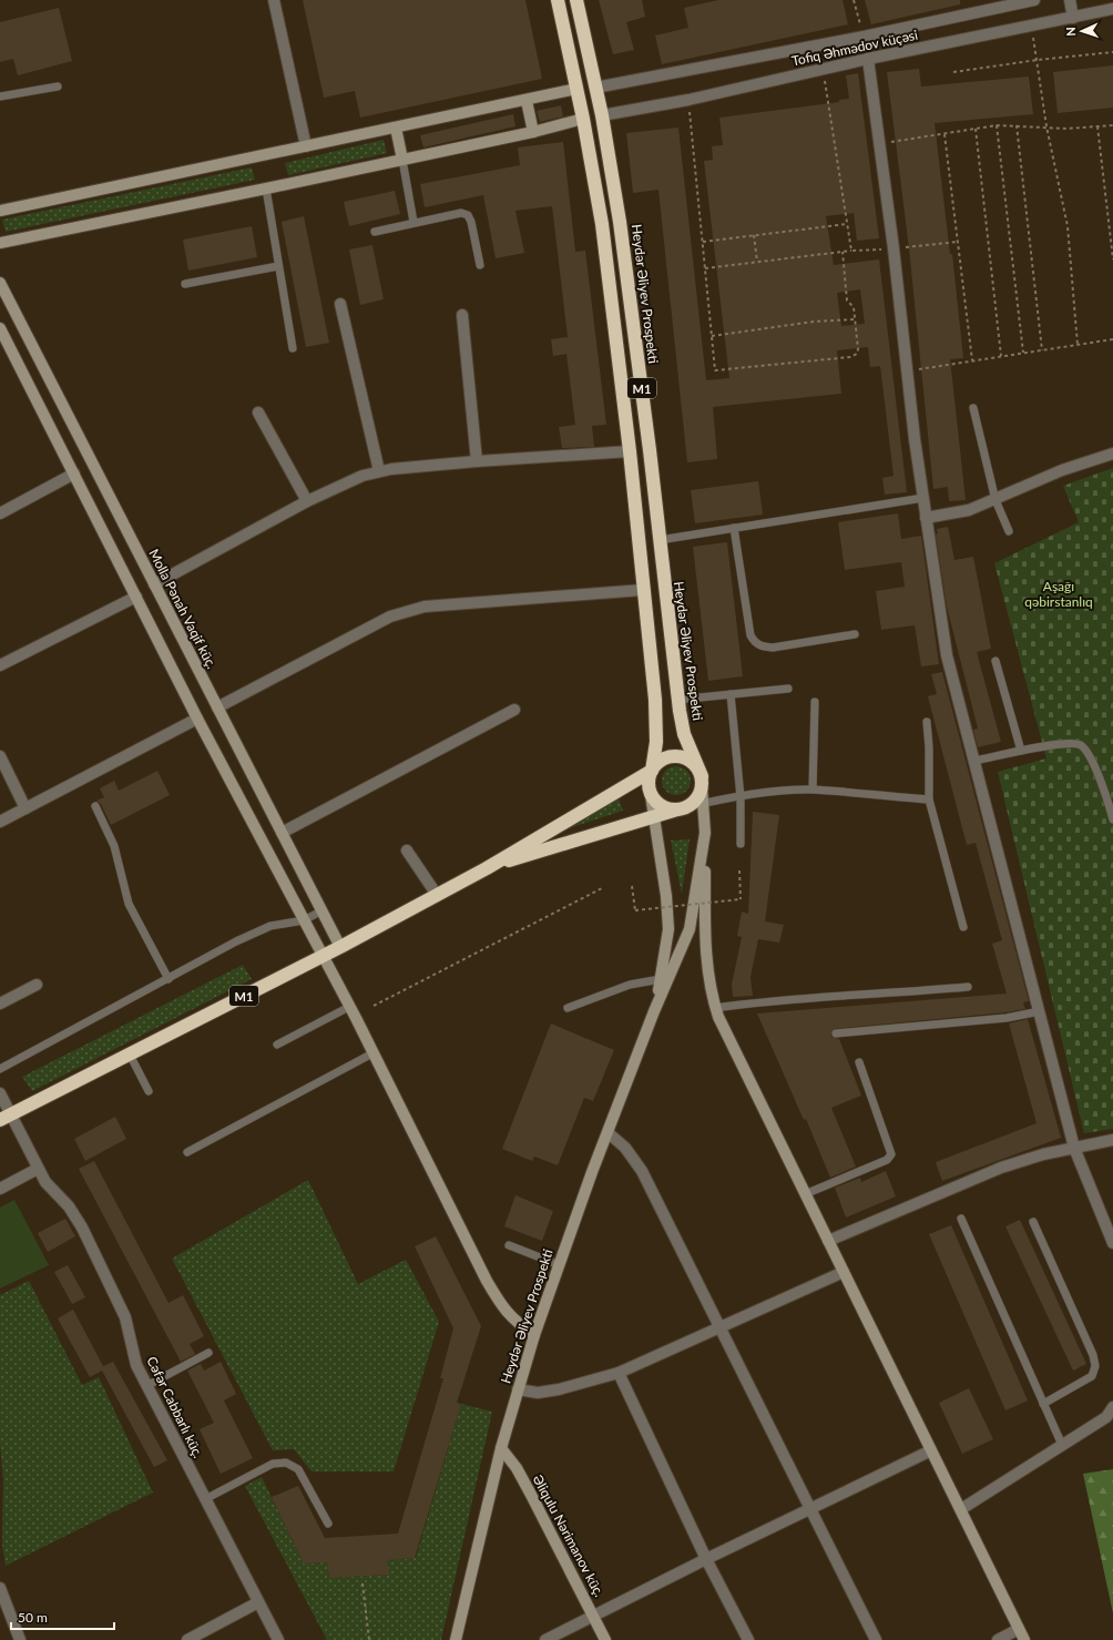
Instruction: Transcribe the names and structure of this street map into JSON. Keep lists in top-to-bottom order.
{
  "streets": {
    "highway": ["Heydər Əliyev Prospekti", "M1"],
    "street": [
      "Tofiq Əhmədov küçəsi",
      "Molla Pənah Vaqif küç.",
      "Cəfər Cabbarlı küç.",
      "Əliqulu Nərimanov küç."
    ]
  },
  "crossings": [
    ["Tofiq Əhmədov küçəsi", "Heydər Əliyev Prospekti"],
    ["Heydər Əliyev Prospekti", "M1"],
    ["Heydər Əliyev Prospekti", "Əliqulu Nərimanov küç."],
    ["M1", "Molla Pənah Vaqif küç."],
    ["M1", "Cəfər Cabbarlı küç."]
  ],
  "parks": ["Aşağı qəbirstanlıq"],
  "scale_bar": "50 m",
  "north": "left"
}
